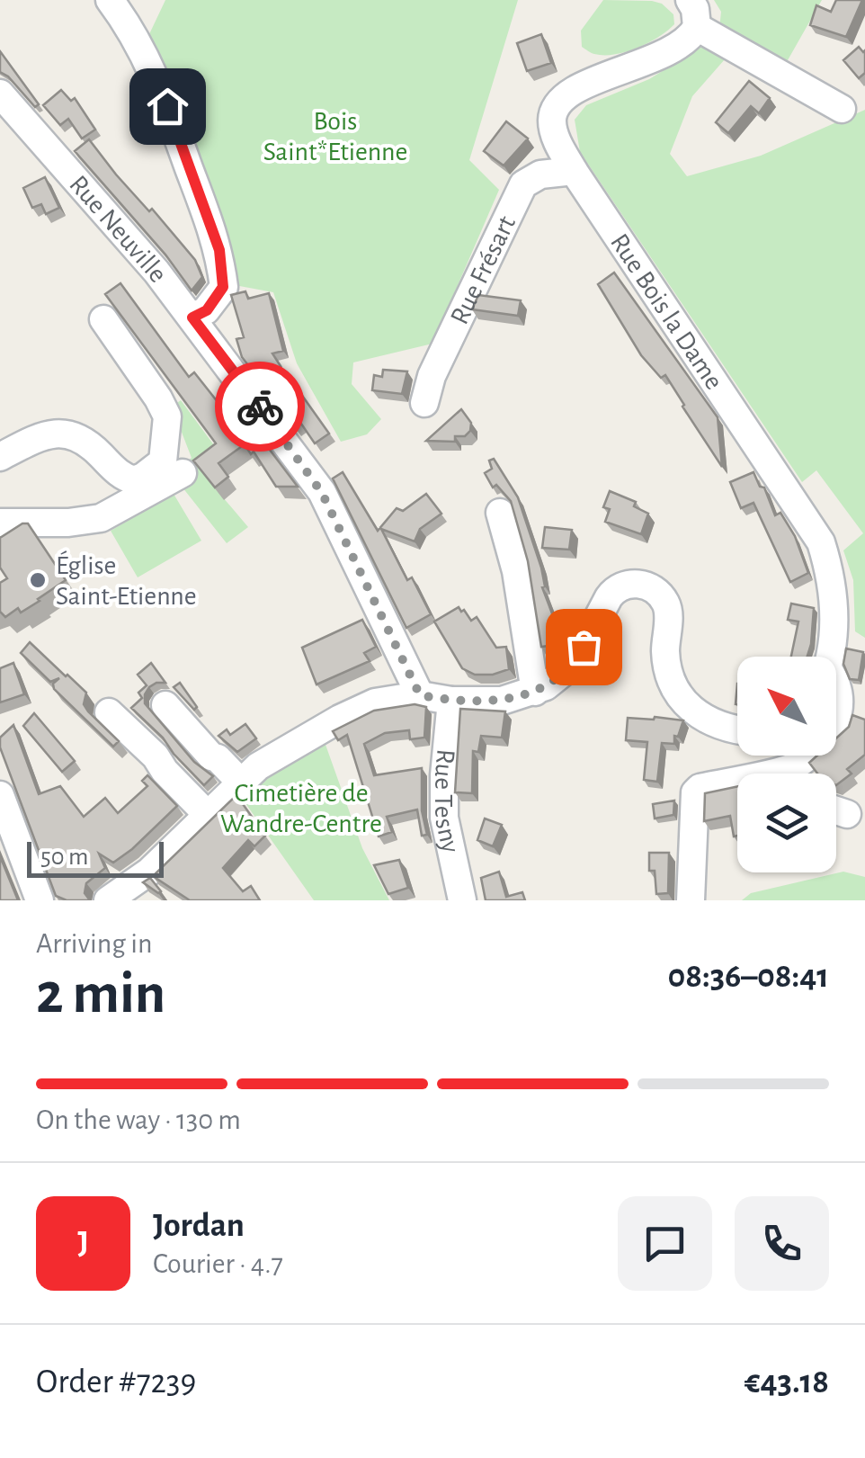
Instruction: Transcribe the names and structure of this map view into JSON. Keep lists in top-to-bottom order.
{
  "streets": {
    "street": [
      "Rue Neuville",
      "Rue Frésart",
      "Rue Bois la Dame",
      "Rue Tesny"
    ]
  },
  "crossings": [
    ["Rue Frésart", "Rue Bois la Dame"]
  ],
  "parks": ["Bois Saint*Etienne", "Cimetière de Wandre-Centre"],
  "places": ["Église Saint-Etienne"],
  "scale_bar": "50 m",
  "north": "top left",
  "page": {
    "scale": "50 m",
    "heading": ["2 min", "Arriving in", "08:36–08:41"],
    "panel": [
      "Jordan",
      "Courier · 4.7",
      "Order #7239",
      "€43.18"
    ],
    "bar": "On the way · 130 m",
    "round": "J"
  }
}
